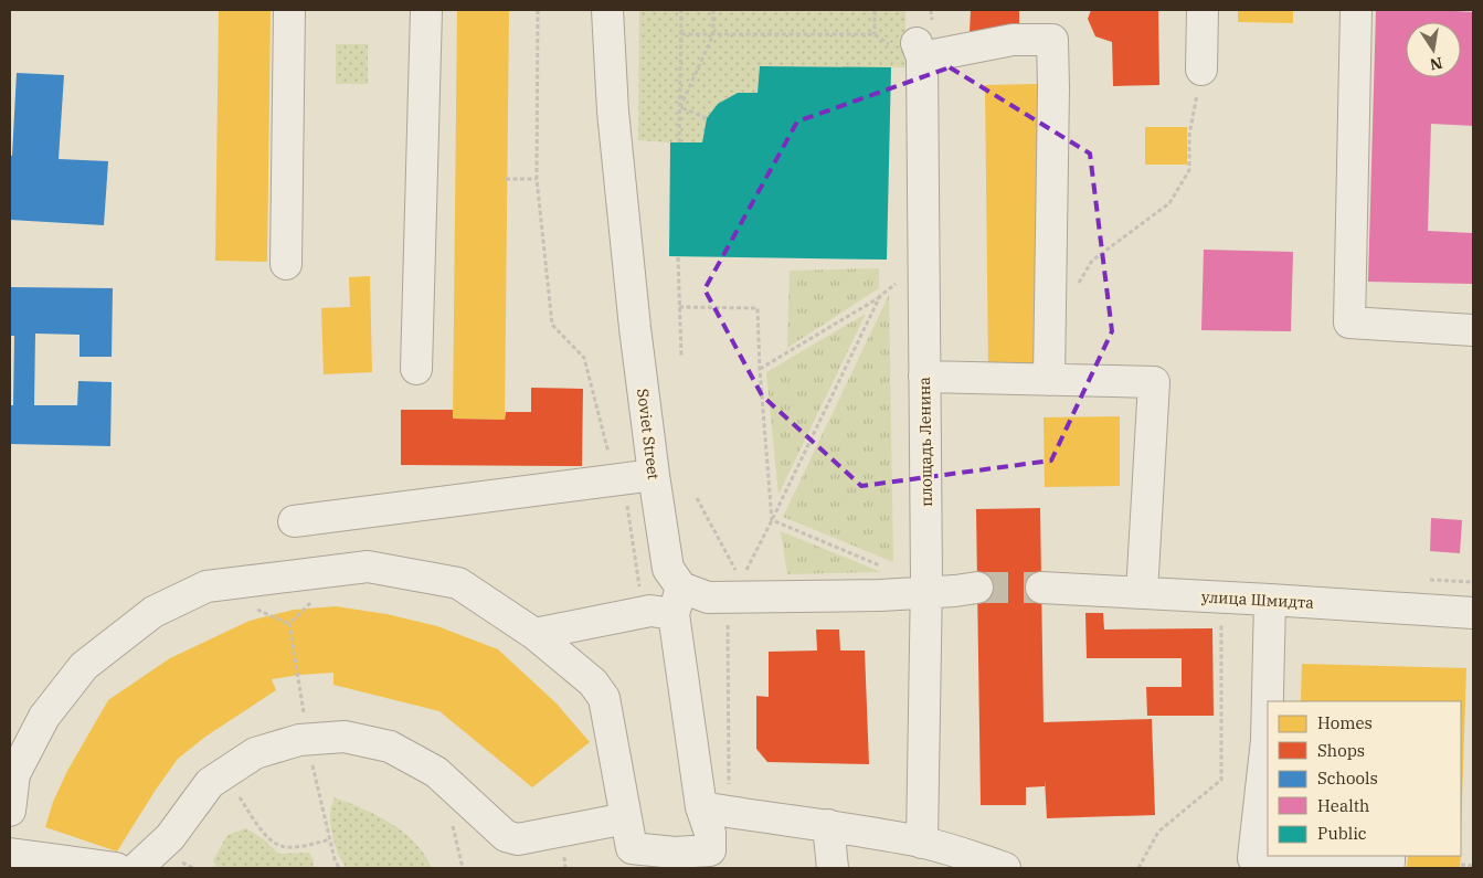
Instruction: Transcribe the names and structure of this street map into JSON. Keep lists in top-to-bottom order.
{
  "streets": {
    "street": ["Soviet Street", "площадь Ленина", "улица Шмидта"]
  },
  "legend": [
    "Homes",
    "Shops",
    "Schools",
    "Health",
    "Public"
  ],
  "north": "bottom"
}
